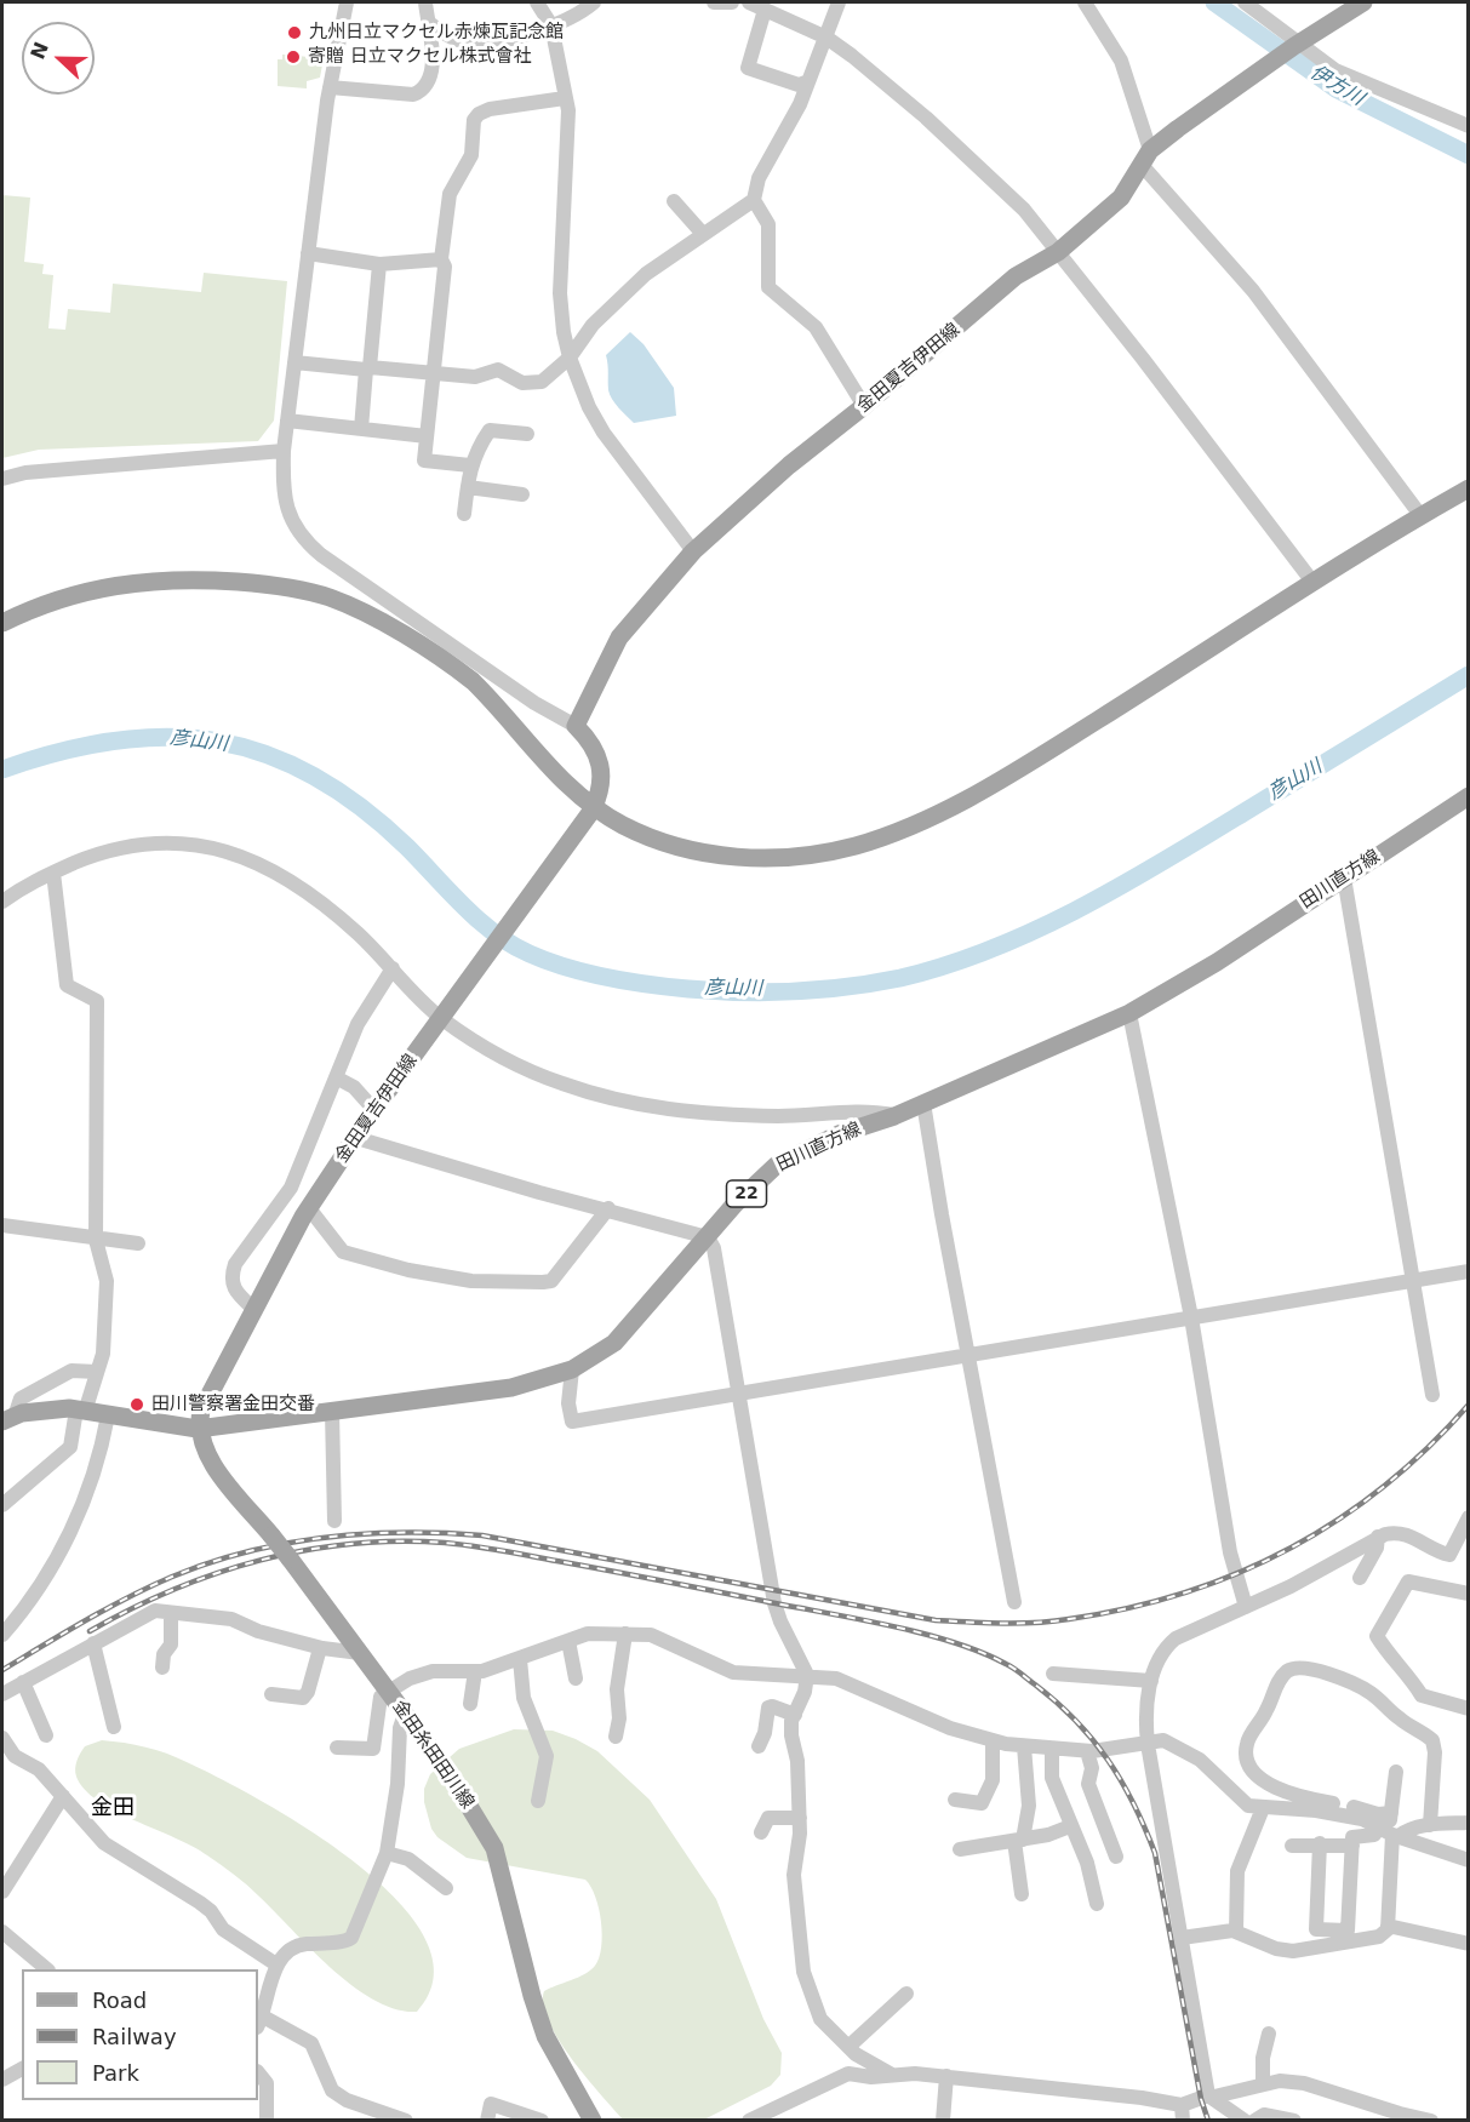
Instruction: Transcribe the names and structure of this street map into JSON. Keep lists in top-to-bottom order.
{
  "streets": {
    "main road": [
      "金田夏吉伊田線",
      "田川直方線",
      "22",
      "金田糸田田川線"
    ]
  },
  "crossings": [
    ["金田夏吉伊田線", "田川直方線"],
    ["金田夏吉伊田線", "金田糸田田川線"],
    ["田川直方線", "金田糸田田川線"]
  ],
  "districts": ["金田"],
  "water": ["伊方川", "彦山川"],
  "places": ["九州日立マクセル赤煉瓦記念館", "寄贈 日立マクセル株式會社", "田川警察署金田交番"],
  "legend": ["Road", "Railway", "Park"],
  "north": "left"
}
